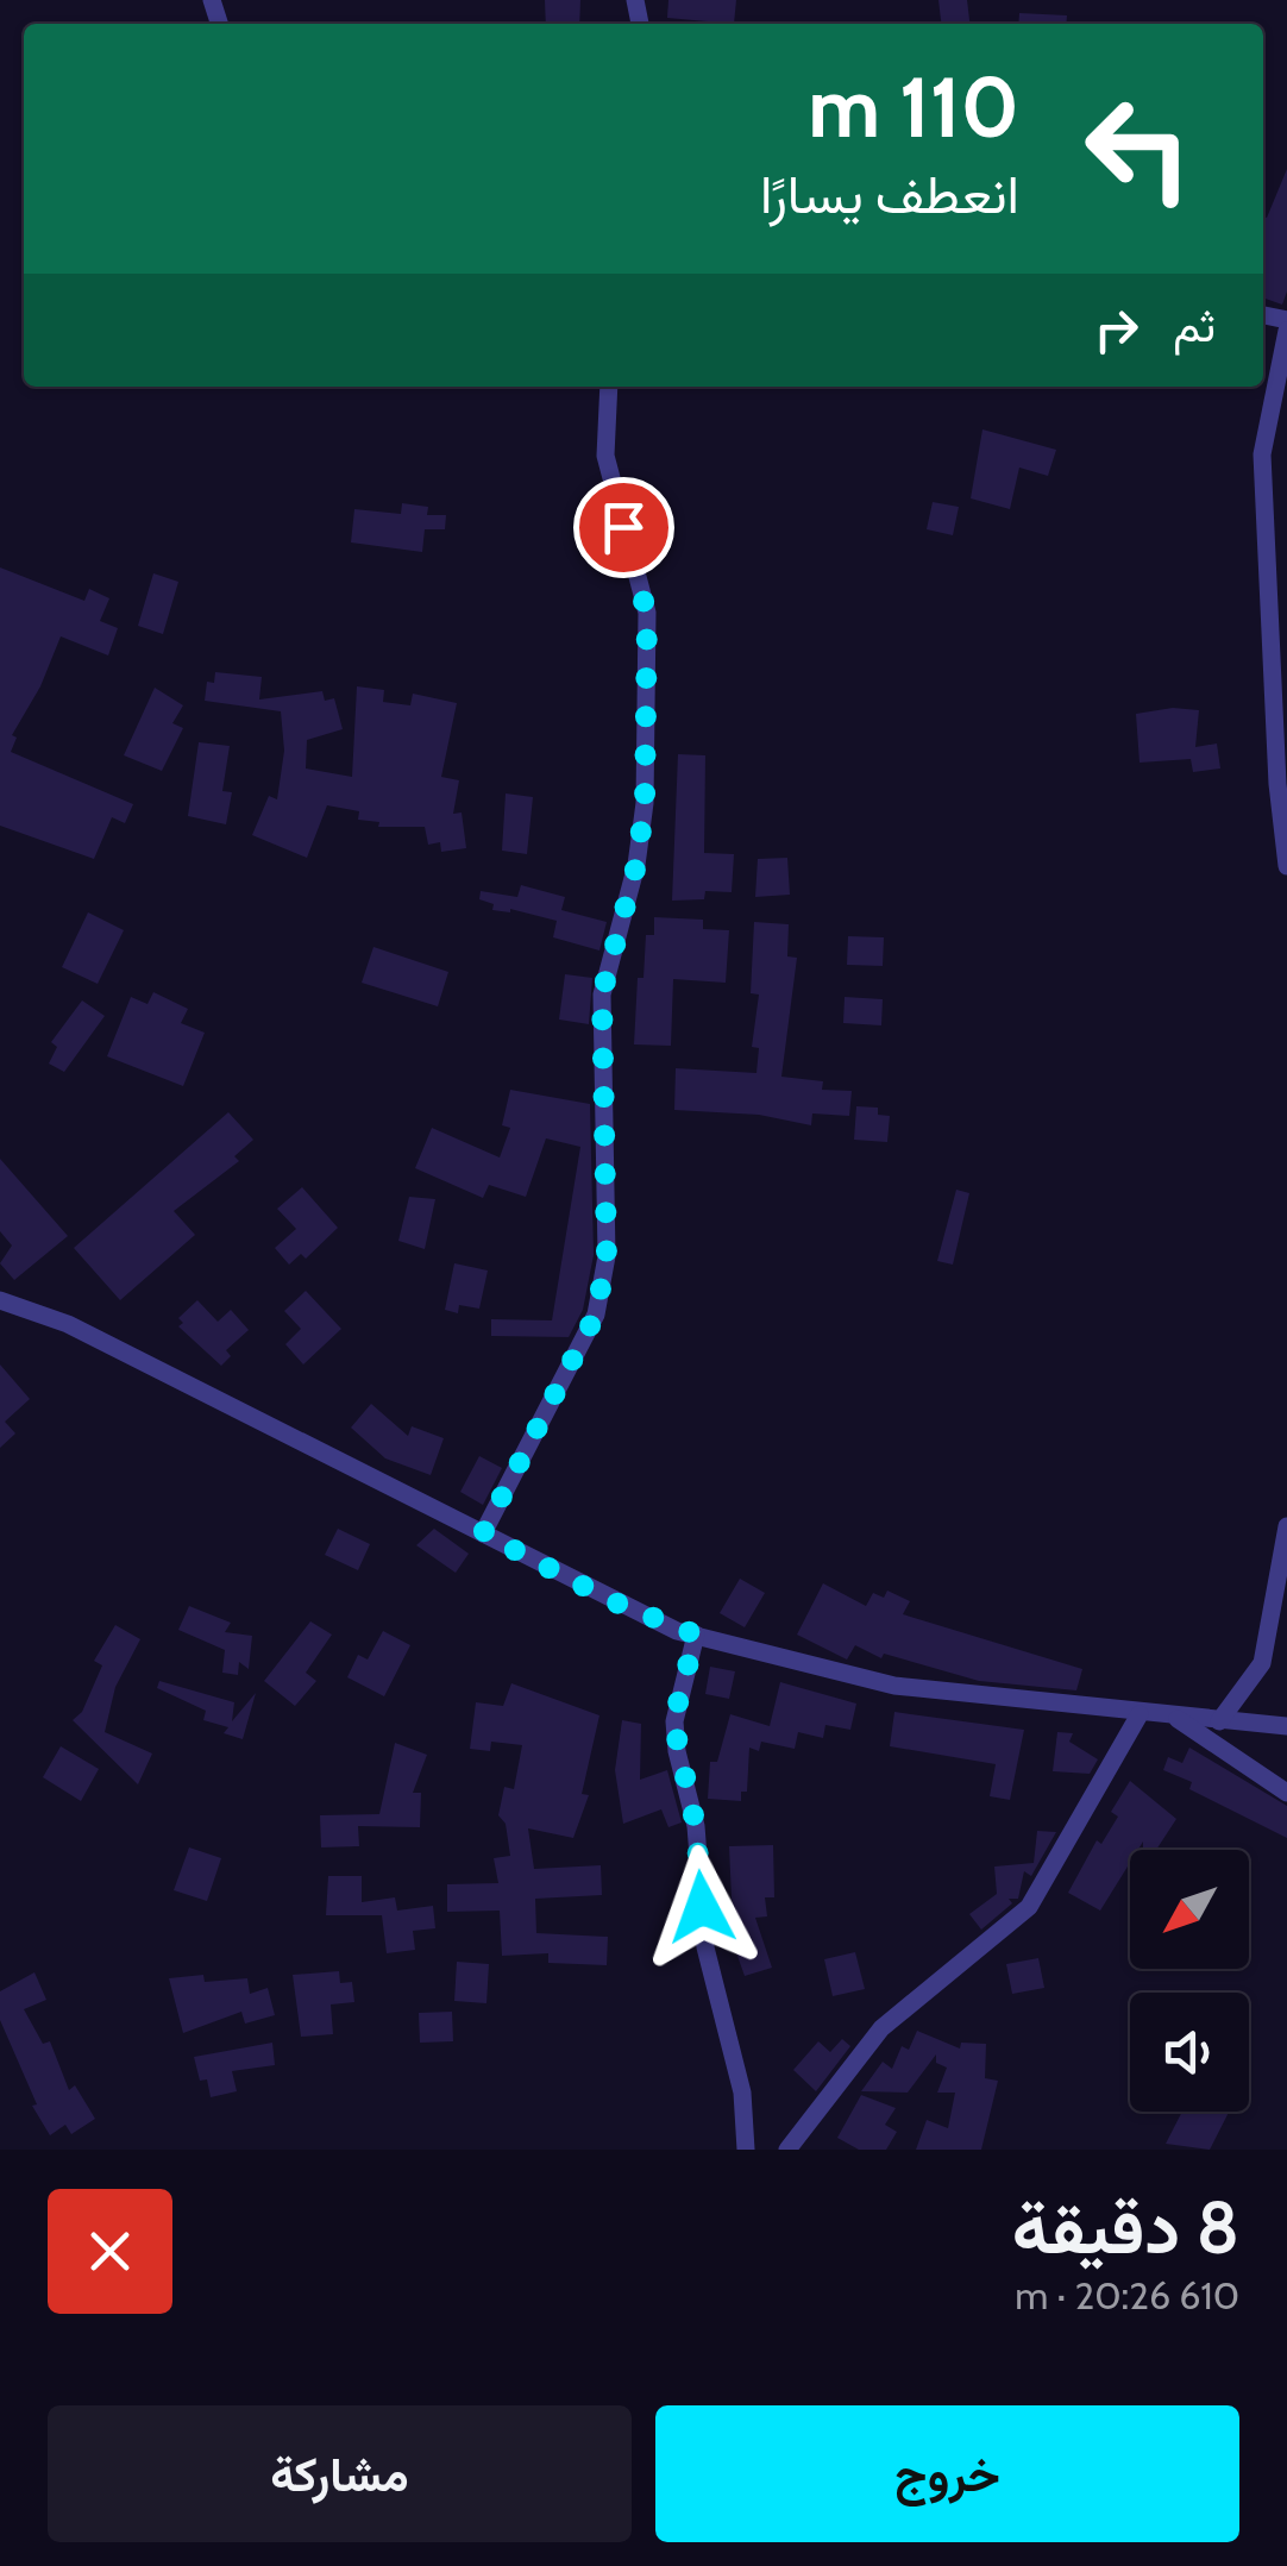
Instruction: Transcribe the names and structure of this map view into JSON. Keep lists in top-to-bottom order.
{
  "north": "bottom left",
  "page": {
    "turn": ["110 m", "انعطف يسارًا"],
    "then": "ثم",
    "heading": ["8 دقيقة", "610 m · 20:26"],
    "buttons": ["خروج", "مشاركة"]
  }
}
